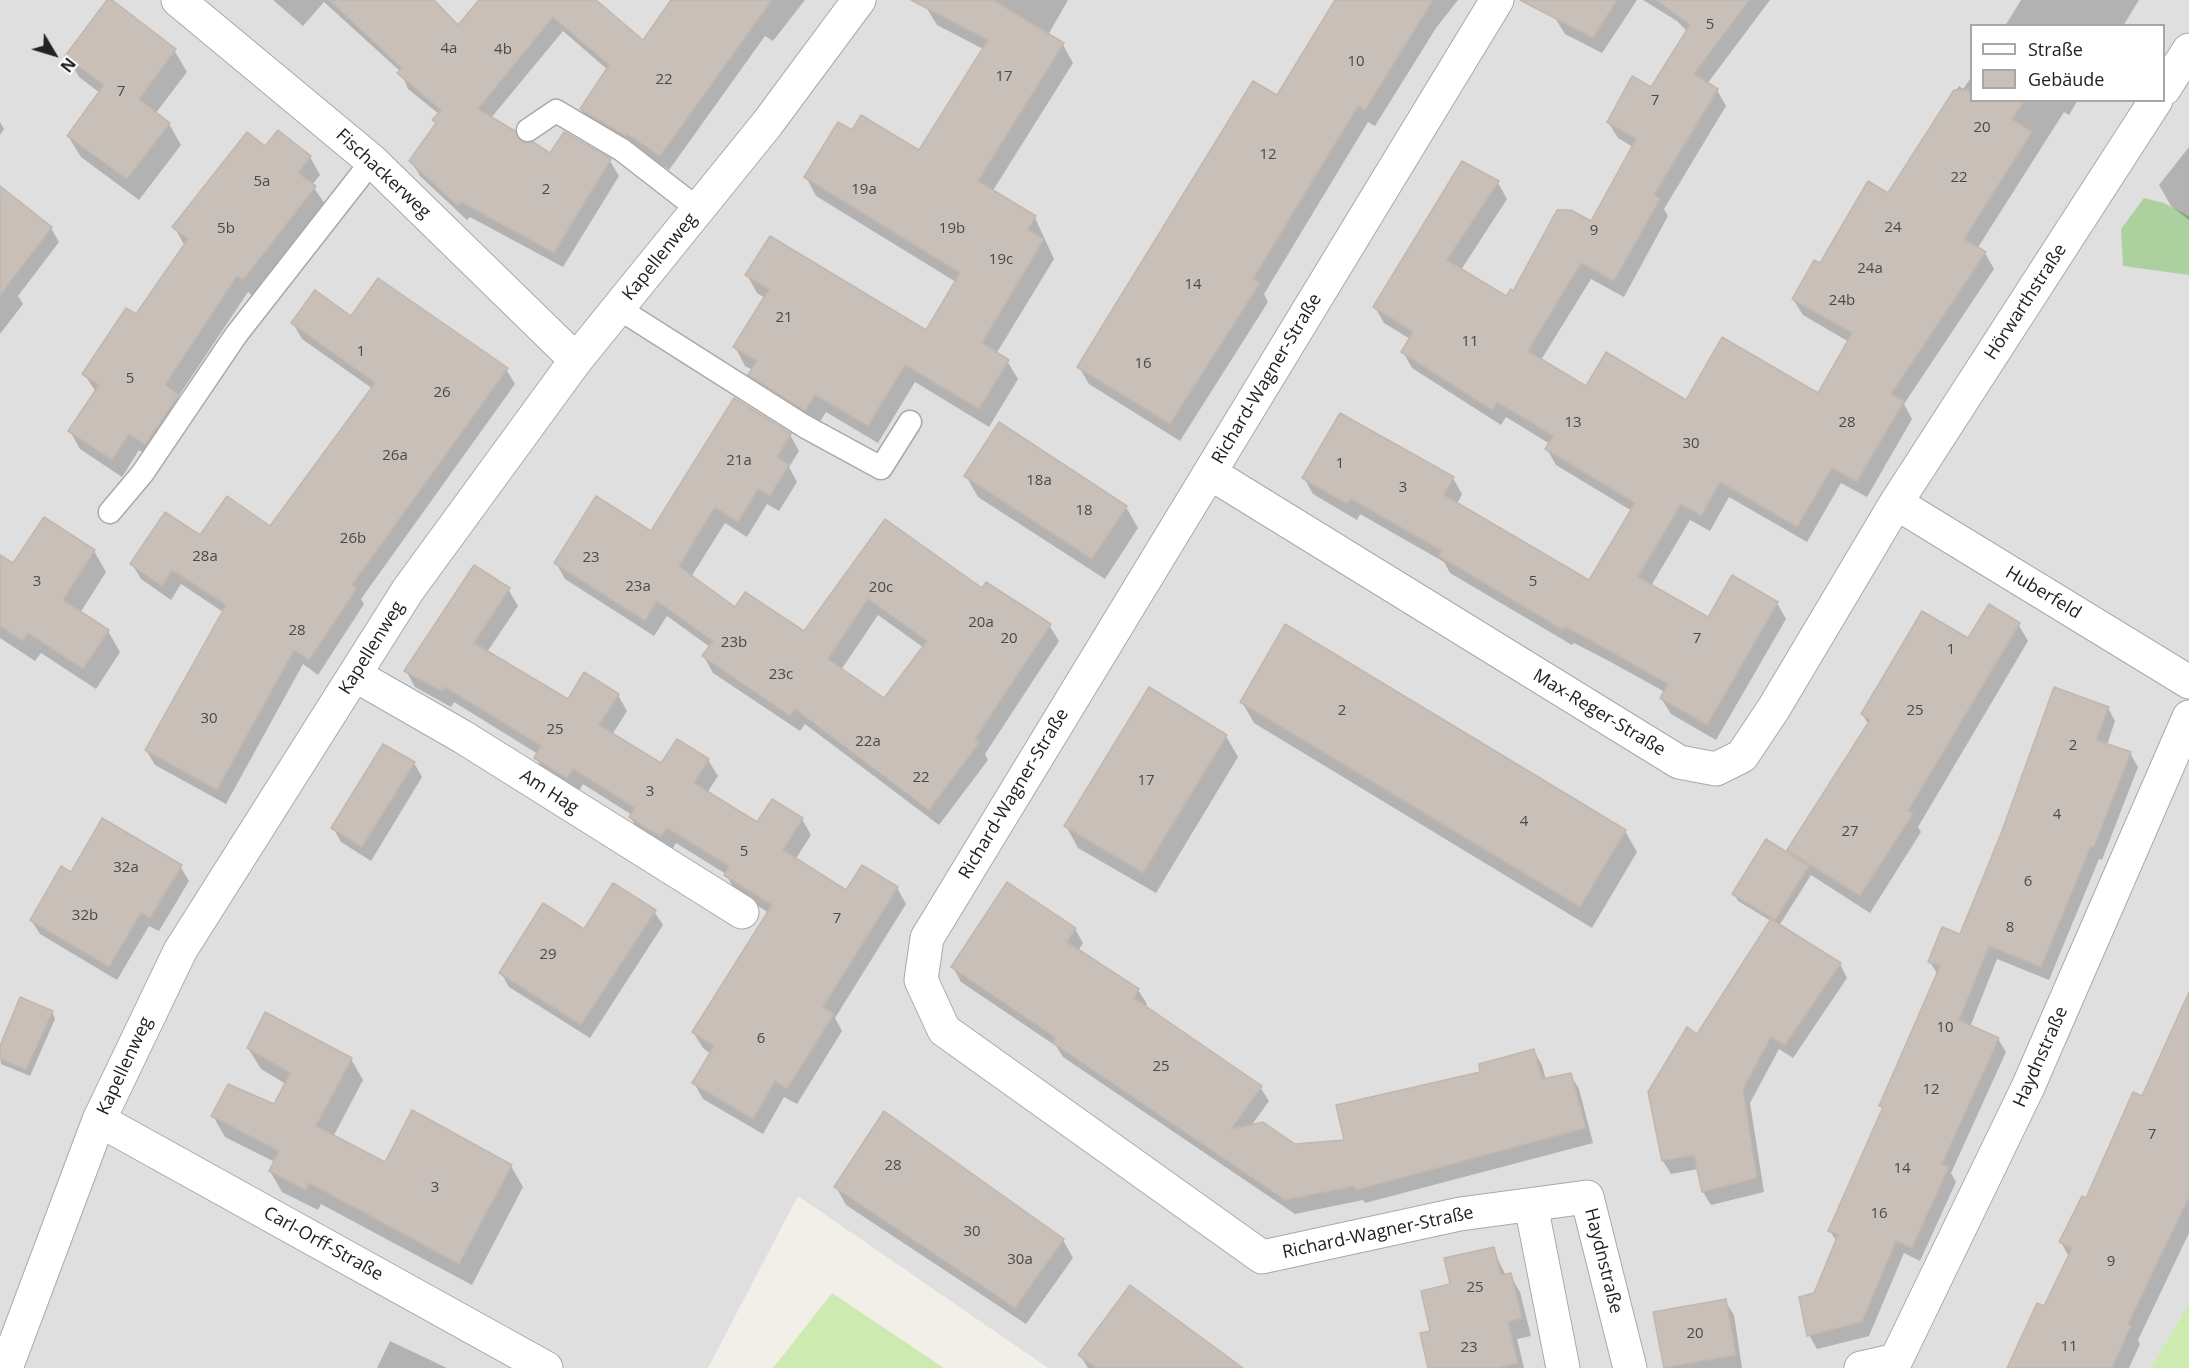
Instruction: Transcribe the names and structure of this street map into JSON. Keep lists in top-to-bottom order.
{
  "streets": {
    "street": [
      "Fischackerweg",
      "Kapellenweg",
      "Hörwarthstraße",
      "Richard-Wagner-Straße",
      "Huberfeld",
      "Max-Reger-Straße",
      "Am Hag",
      "Haydnstraße",
      "Carl-Orff-Straße"
    ]
  },
  "crossings": [
    ["Fischackerweg", "Kapellenweg"],
    ["Kapellenweg", "Am Hag"],
    ["Kapellenweg", "Carl-Orff-Straße"],
    ["Hörwarthstraße", "Huberfeld"],
    ["Hörwarthstraße", "Max-Reger-Straße"],
    ["Richard-Wagner-Straße", "Max-Reger-Straße"],
    ["Richard-Wagner-Straße", "Haydnstraße"],
    ["Huberfeld", "Max-Reger-Straße"]
  ],
  "house_numbers": [
    "5",
    "4a",
    "4b",
    "10",
    "17",
    "22",
    "7",
    "7",
    "20",
    "12",
    "22",
    "5a",
    "2",
    "19a",
    "24",
    "5b",
    "19b",
    "9",
    "19c",
    "24a",
    "14",
    "24b",
    "21",
    "11",
    "1",
    "16",
    "5",
    "26",
    "13",
    "28",
    "30",
    "26a",
    "21a",
    "1",
    "18a",
    "3",
    "18",
    "26b",
    "28a",
    "23",
    "3",
    "5",
    "23a",
    "20c",
    "20a",
    "28",
    "20",
    "7",
    "23b",
    "1",
    "23c",
    "2",
    "25",
    "30",
    "25",
    "22a",
    "2",
    "22",
    "17",
    "3",
    "4",
    "4",
    "27",
    "5",
    "32a",
    "6",
    "32b",
    "7",
    "8",
    "29",
    "10",
    "6",
    "25",
    "12",
    "7",
    "28",
    "14",
    "3",
    "16",
    "30",
    "30a",
    "9",
    "25",
    "20",
    "11",
    "23"
  ],
  "legend": ["Straße", "Gebäude"],
  "north": "bottom right"
}
